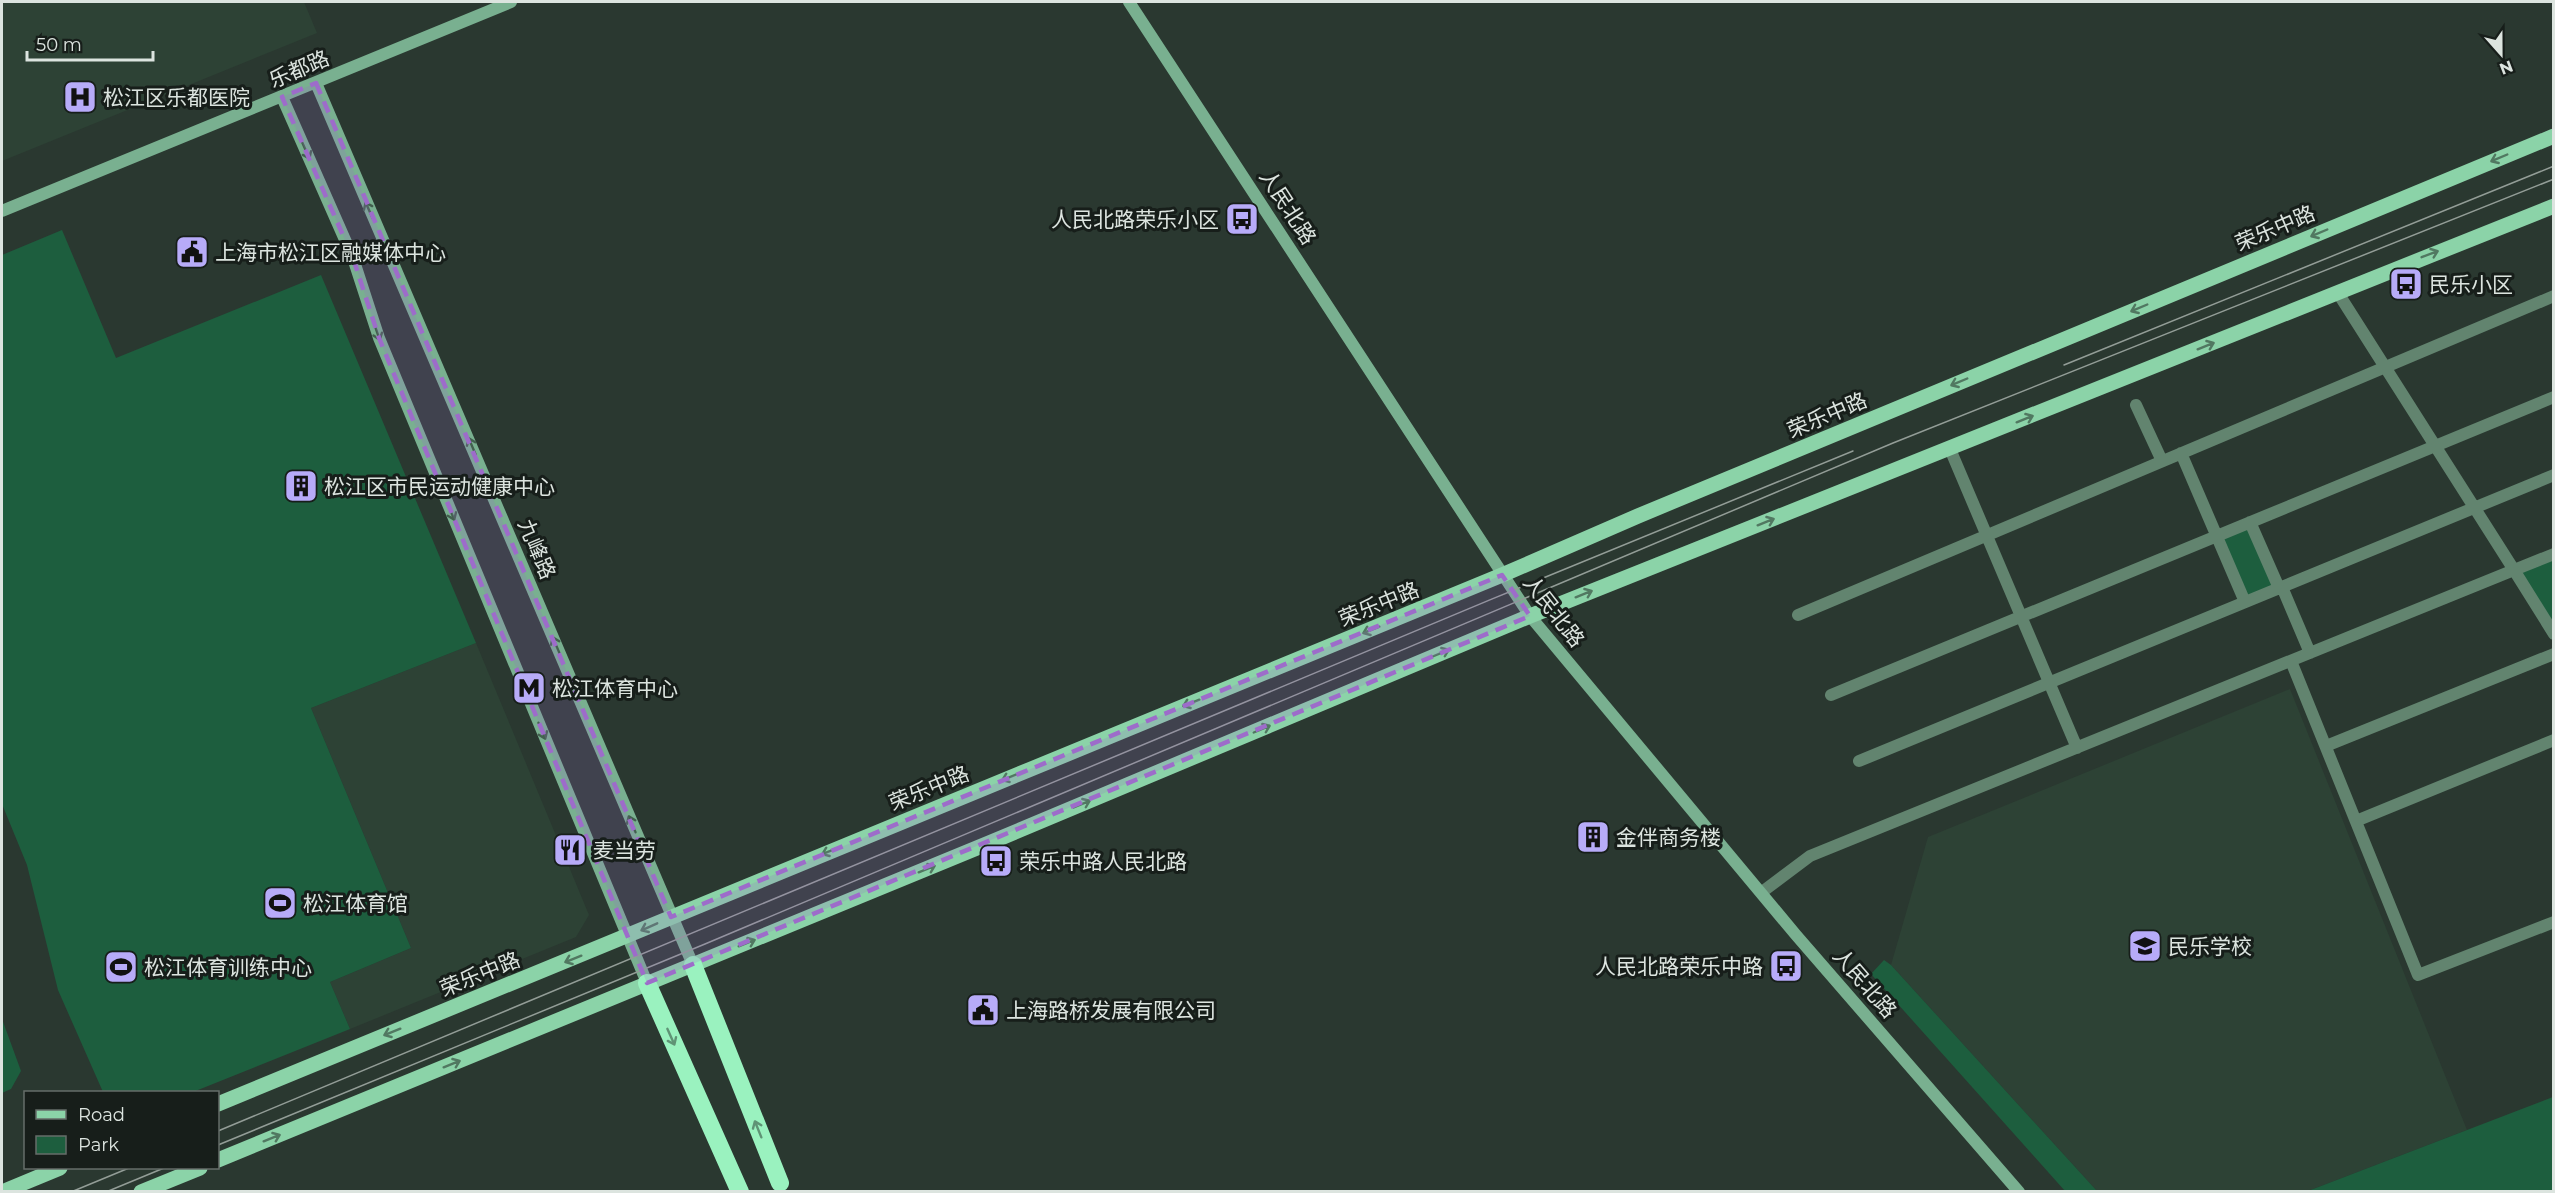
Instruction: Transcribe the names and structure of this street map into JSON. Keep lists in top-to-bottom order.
{
  "streets": {
    "main road": [
      "乐都路",
      "人民北路",
      "荣乐中路",
      "九峰路"
    ]
  },
  "crossings": [
    ["乐都路", "九峰路"],
    ["人民北路", "荣乐中路"],
    ["荣乐中路", "九峰路"]
  ],
  "places": {
    "hospital": ["松江区乐都医院"],
    "bus stop": [
      "人民北路荣乐小区",
      "民乐小区",
      "荣乐中路人民北路",
      "人民北路荣乐中路"
    ],
    "public building": ["上海市松江区融媒体中心", "上海路桥发展有限公司"],
    "building": ["松江区市民运动健康中心", "金伴商务楼"],
    "metro station": ["松江体育中心"],
    "restaurant": ["麦当劳"],
    "sports": ["松江体育馆", "松江体育训练中心"],
    "school or university": ["民乐学校"]
  },
  "legend": ["Road", "Park"],
  "scale_bar": "50 m",
  "north": "bottom"
}
